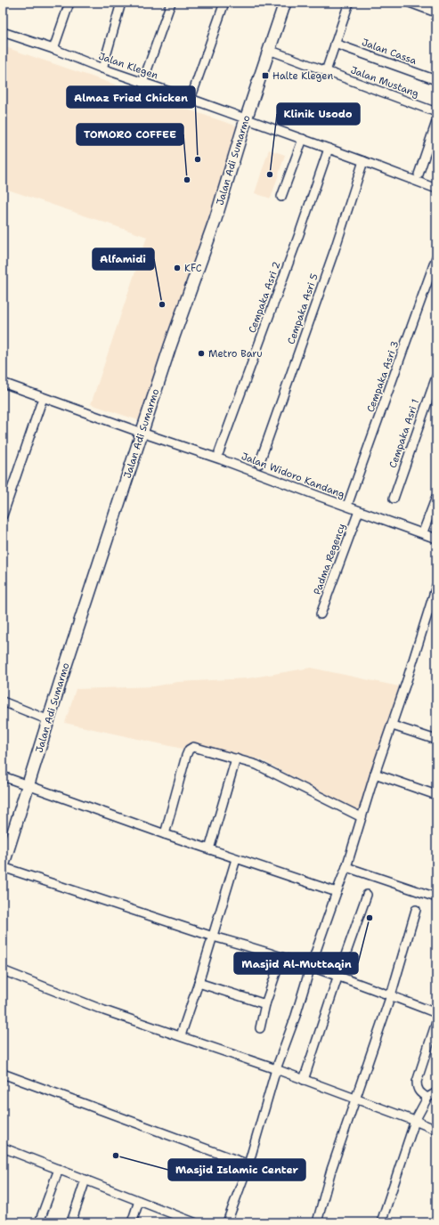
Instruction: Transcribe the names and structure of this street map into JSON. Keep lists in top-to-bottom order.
{
  "streets": {
    "main road": ["Jalan Adi Sumarmo"],
    "street": [
      "Jalan Cassa",
      "Jalan Klegen",
      "Jalan Mustang",
      "Cempaka Asri 2",
      "Cempaka Asri 5",
      "Cempaka Asri 3",
      "Cempaka Asri 1",
      "Jalan Widoro Kandang",
      "Padma Regency"
    ]
  },
  "crossings": [
    ["Jalan Klegen", "Jalan Adi Sumarmo"],
    ["Jalan Klegen", "Cempaka Asri 2"],
    ["Jalan Klegen", "Cempaka Asri 5"],
    ["Jalan Mustang", "Jalan Adi Sumarmo"],
    ["Jalan Adi Sumarmo", "Jalan Widoro Kandang"],
    ["Jalan Widoro Kandang", "Padma Regency"]
  ],
  "places": {
    "transit": ["Halte Klegen"],
    "other": [
      "Almaz Fried Chicken",
      "Klinik Usodo",
      "TOMORO COFFEE",
      "KFC",
      "Alfamidi",
      "Metro Baru",
      "Masjid Al-Muttaqin",
      "Masjid Islamic Center"
    ]
  }
}
